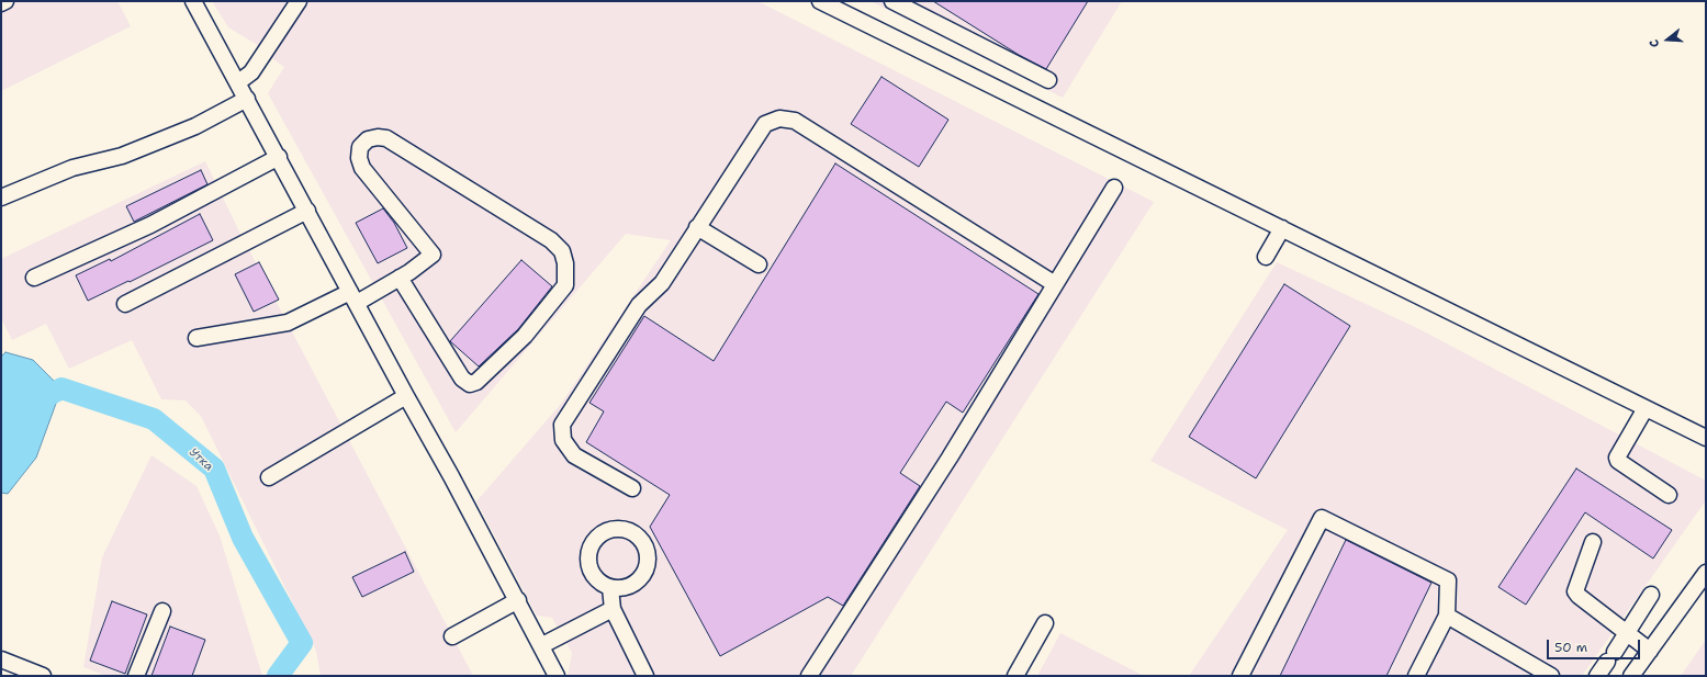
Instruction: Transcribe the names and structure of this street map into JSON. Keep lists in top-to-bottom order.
{
  "water": ["Утка"],
  "scale_bar": "50 m",
  "north": "left"
}
